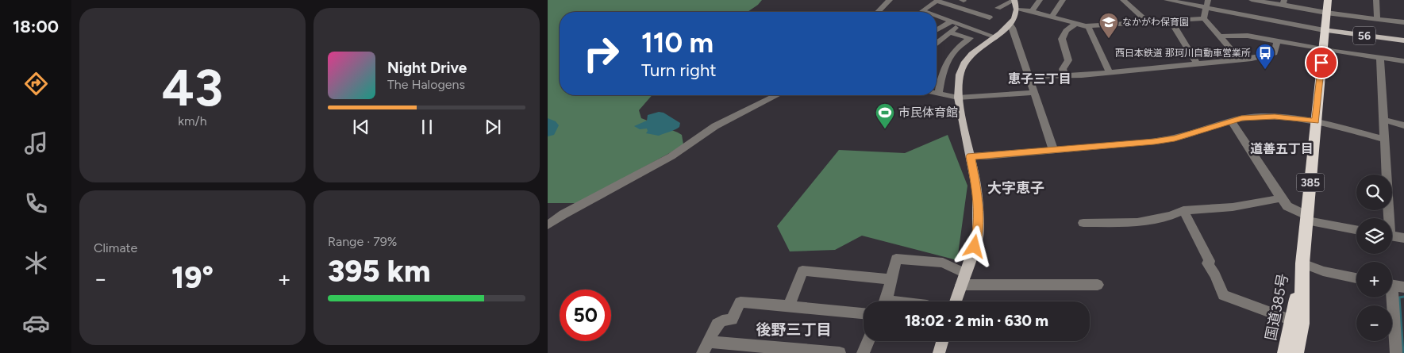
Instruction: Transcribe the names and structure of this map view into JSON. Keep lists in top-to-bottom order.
{
  "streets": {
    "highway": ["385", "国道385号"],
    "main road": ["56"]
  },
  "crossings": [
    ["56", "385"],
    ["385", "国道385号"]
  ],
  "districts": [
    "恵子三丁目",
    "道善五丁目",
    "大字恵子",
    "後野三丁目"
  ],
  "places": {
    "school or university": ["なかがわ保育園"],
    "bus stop": ["西日本鉄道 那珂川自動車営業所"],
    "sports": ["市民体育館"]
  },
  "page": {
    "tabs": "18:00",
    "tile": [
      ["43", "km/h"],
      "Climate",
      ["Range · 79%", "395 km"]
    ],
    "turn": ["110 m", "Turn right"],
    "song": ["Night Drive", "The Halogens"],
    "map_buttons": ["+", "−"],
    "heat": ["−", "19°", "+"],
    "limit": "50",
    "trip": "18:02 · 2 min · 630 m"
  }
}
